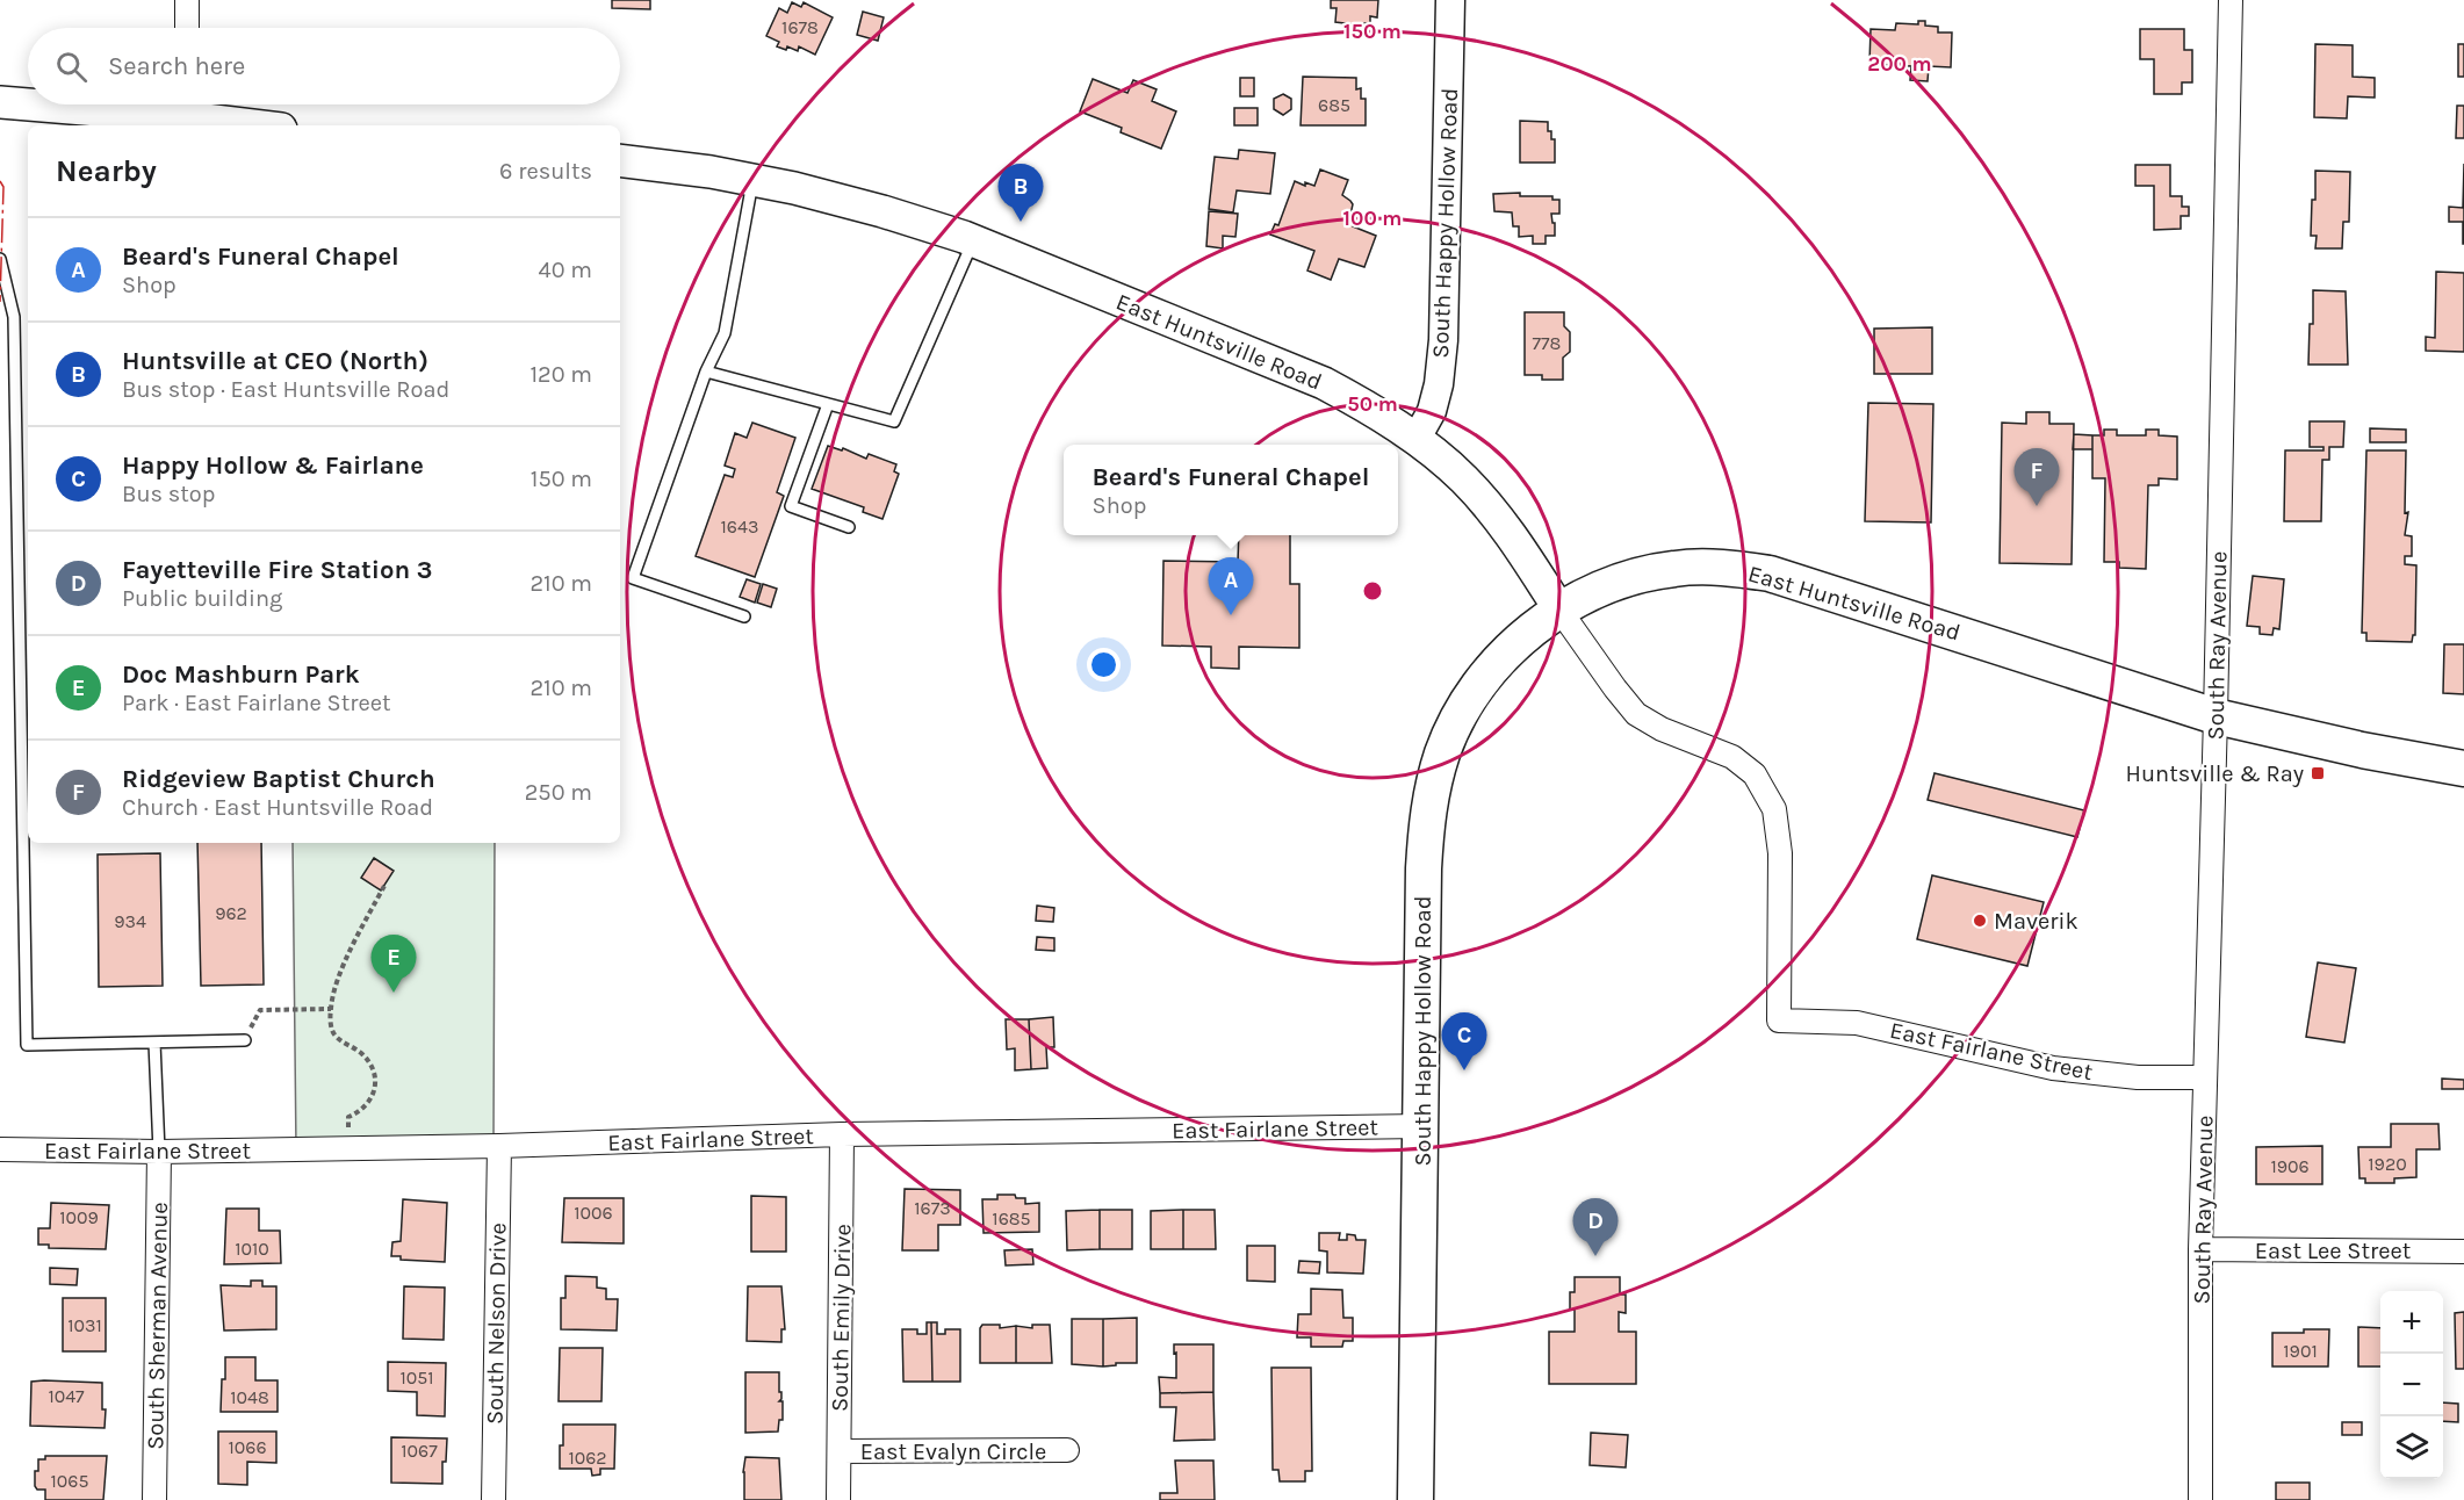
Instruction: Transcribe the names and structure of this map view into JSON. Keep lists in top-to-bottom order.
{
  "streets": {
    "main road": ["South Happy Hollow Road", "East Huntsville Road"],
    "street": [
      "South Ray Avenue",
      "East Fairlane Street",
      "East Lee Street",
      "South Emily Drive",
      "South Nelson Drive",
      "South Sherman Avenue",
      "East Evalyn Circle"
    ]
  },
  "crossings": [
    ["South Happy Hollow Road", "East Huntsville Road"],
    ["South Happy Hollow Road", "East Fairlane Street"],
    ["East Huntsville Road", "South Ray Avenue"],
    ["East Huntsville Road", "East Fairlane Street"],
    ["South Ray Avenue", "East Fairlane Street"],
    ["South Ray Avenue", "East Lee Street"],
    ["East Fairlane Street", "South Emily Drive"],
    ["East Fairlane Street", "South Nelson Drive"],
    ["East Fairlane Street", "South Sherman Avenue"],
    ["South Emily Drive", "East Evalyn Circle"]
  ],
  "places": {
    "transit": ["Huntsville & Ray"],
    "other": ["Maverik"]
  },
  "house_numbers": [
    "1678",
    "685",
    "778",
    "1643",
    "962",
    "934",
    "1920",
    "1906",
    "1673",
    "1006",
    "1009",
    "1685",
    "1010",
    "1031",
    "1901",
    "1051",
    "1047",
    "1048",
    "1066",
    "1067",
    "1062",
    "1065"
  ],
  "page": {
    "search": "Search here",
    "heading": ["Nearby", "6 results"],
    "pins": [
      "B",
      "F",
      "A",
      "E",
      "C",
      "D"
    ],
    "list": [
      {
        "mark": "A",
        "name": "Beard's Funeral Chapel",
        "note": "Shop",
        "value": "40 m"
      },
      {
        "mark": "B",
        "name": "Huntsville at CEO (North)",
        "note": "Bus stop · East Huntsville Road",
        "value": "120 m"
      },
      {
        "mark": "C",
        "name": "Happy Hollow & Fairlane",
        "note": "Bus stop",
        "value": "150 m"
      },
      {
        "mark": "D",
        "name": "Fayetteville Fire Station 3",
        "note": "Public building",
        "value": "210 m"
      },
      {
        "mark": "E",
        "name": "Doc Mashburn Park",
        "note": "Park · East Fairlane Street",
        "value": "210 m"
      },
      {
        "mark": "F",
        "name": "Ridgeview Baptist Church",
        "note": "Church · East Huntsville Road",
        "value": "250 m"
      }
    ],
    "popup": ["Beard's Funeral Chapel", "Shop"],
    "map_buttons": ["+", "−"]
  },
  "rings": [
    "150 m",
    "200 m",
    "100 m",
    "50 m"
  ]
}
